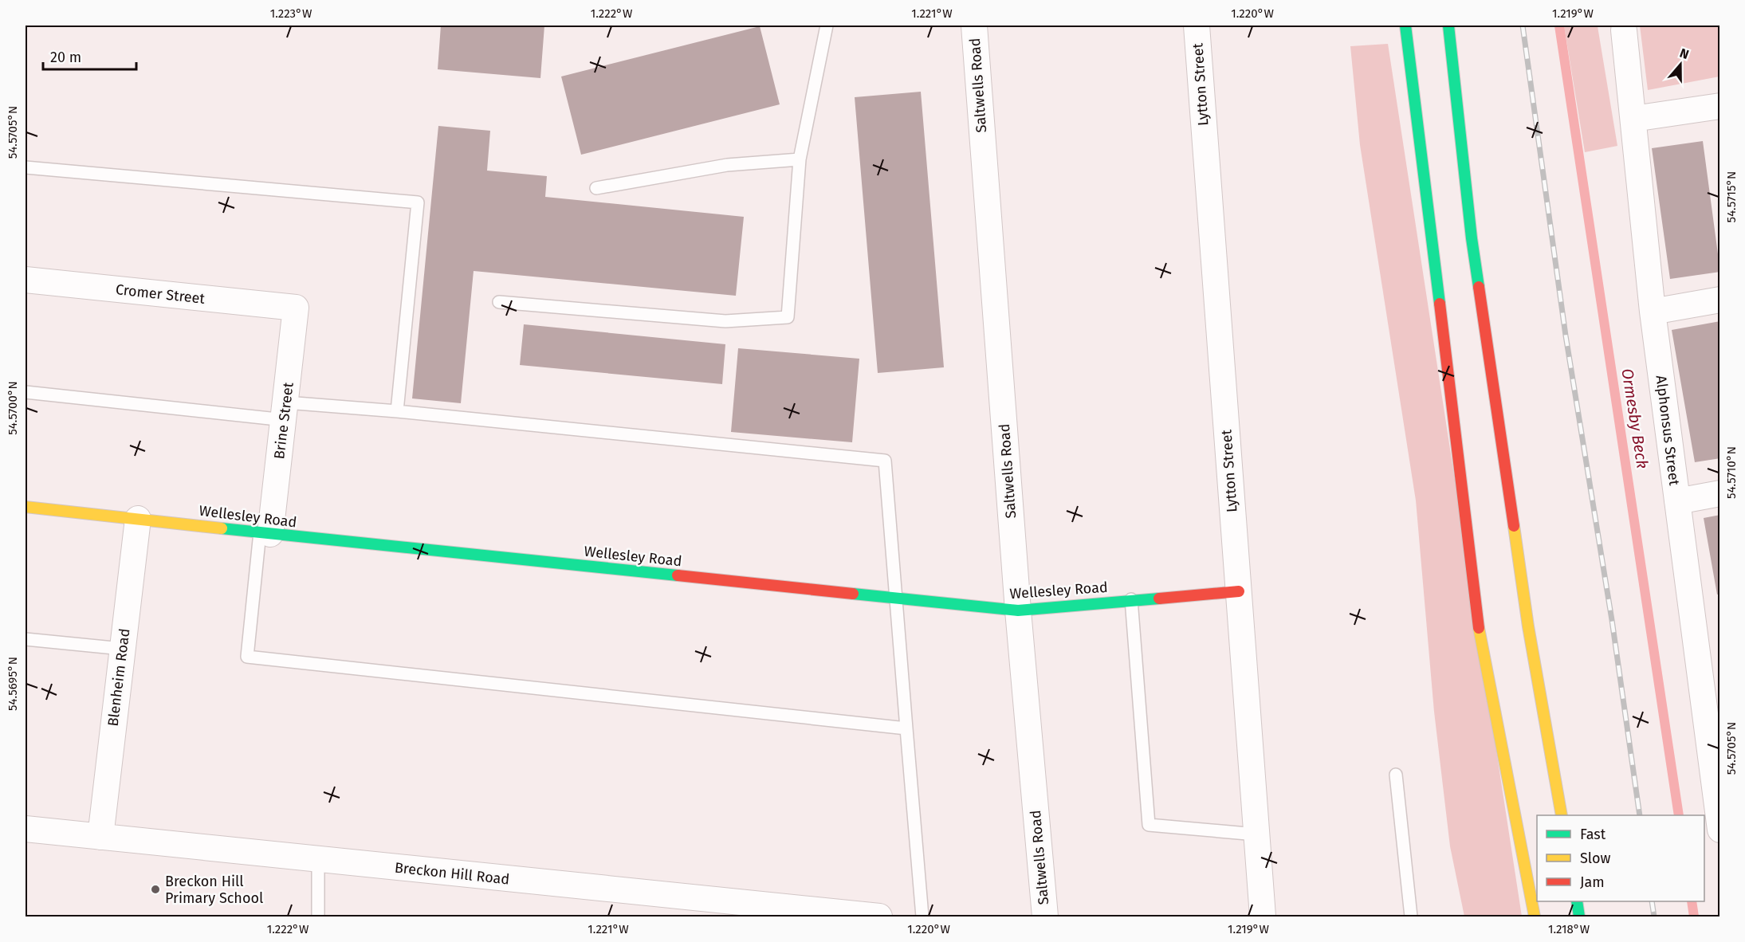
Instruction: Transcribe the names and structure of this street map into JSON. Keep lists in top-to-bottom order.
{
  "streets": {
    "main road": ["Wellesley Road"],
    "street": [
      "Lytton Street",
      "Saltwells Road",
      "Cromer Street",
      "Brine Street",
      "Alphonsus Street",
      "Blenheim Road",
      "Breckon Hill Road"
    ]
  },
  "crossings": [
    ["Lytton Street", "Wellesley Road"],
    ["Saltwells Road", "Wellesley Road"],
    ["Cromer Street", "Brine Street"],
    ["Brine Street", "Wellesley Road"],
    ["Wellesley Road", "Blenheim Road"],
    ["Blenheim Road", "Breckon Hill Road"]
  ],
  "water": ["Ormesby Beck"],
  "places": ["Breckon Hill Primary School"],
  "legend": ["Fast", "Slow", "Jam"],
  "scale_bar": "20 m",
  "north": "top",
  "coordinates": [
    "1.223°W",
    "1.222°W",
    "1.221°W",
    "1.220°W",
    "1.219°W",
    "54.5705°N",
    "54.5715°N",
    "54.5700°N",
    "54.5710°N",
    "54.5695°N",
    "1.218°W"
  ]
}
